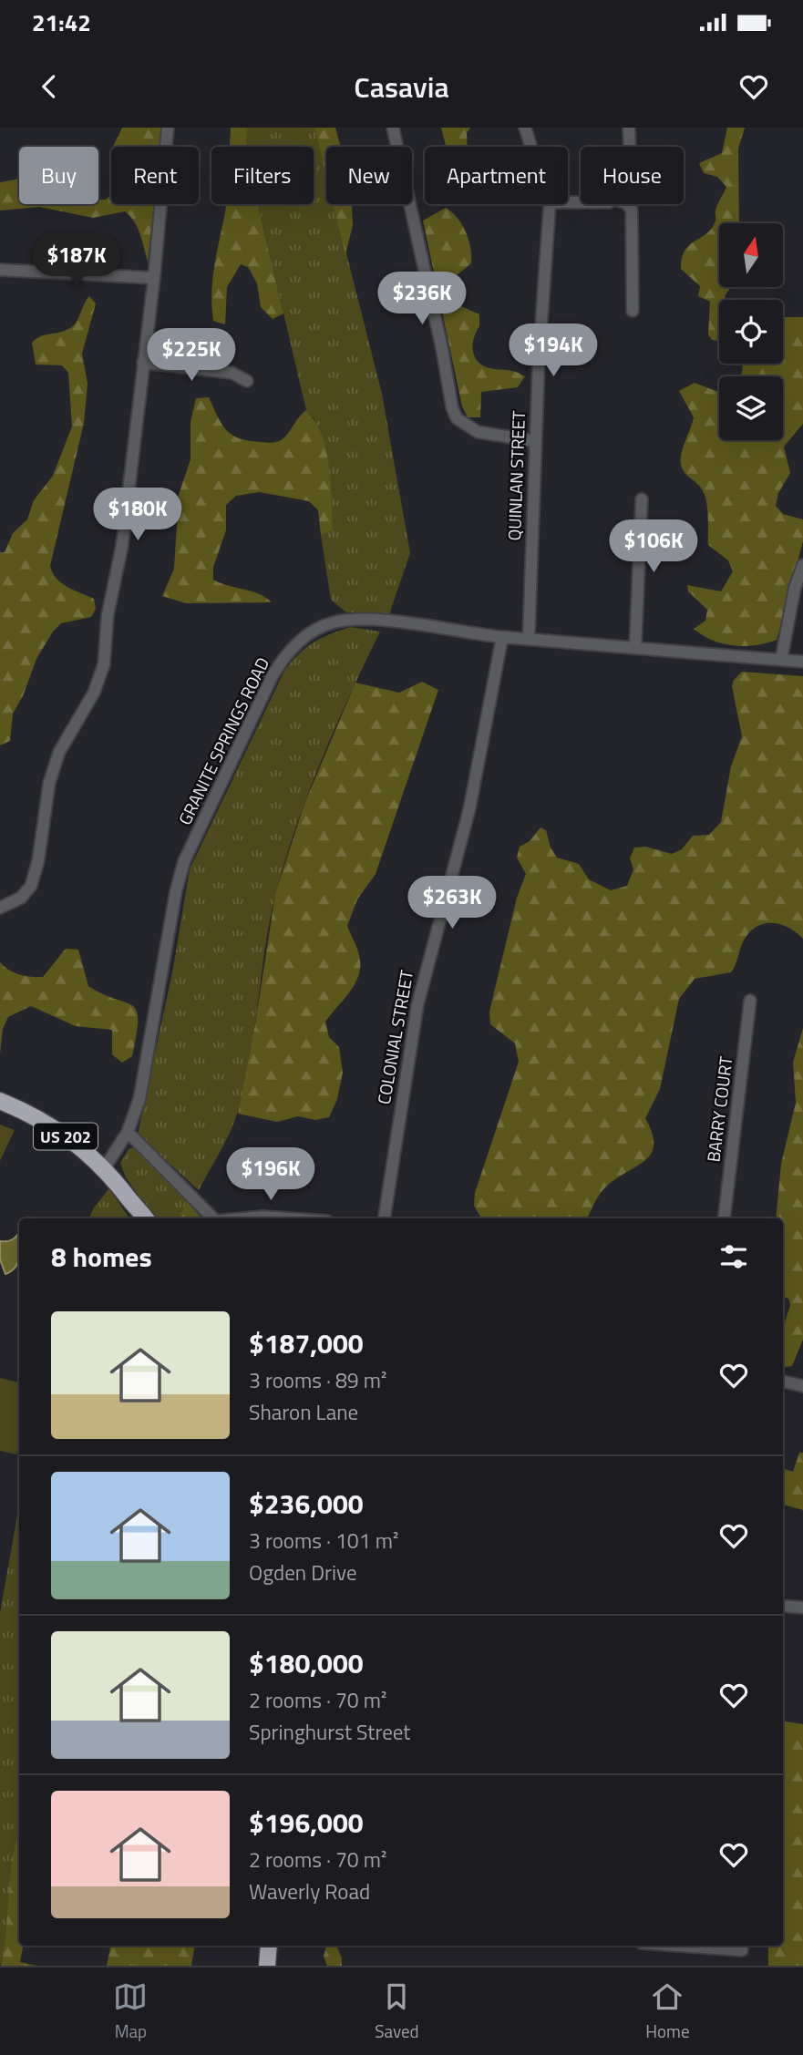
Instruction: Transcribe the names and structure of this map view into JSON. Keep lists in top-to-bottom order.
{
  "streets": {
    "highway": ["US 202"],
    "street": [
      "QUINLAN STREET",
      "GRANITE SPRINGS ROAD",
      "COLONIAL STREET",
      "BARRY COURT"
    ]
  },
  "crossings": [
    ["QUINLAN STREET", "GRANITE SPRINGS ROAD"],
    ["GRANITE SPRINGS ROAD", "COLONIAL STREET"],
    ["GRANITE SPRINGS ROAD", "US 202"]
  ],
  "north": "top",
  "page": {
    "status": "21:42",
    "header": "Casavia",
    "chip": [
      "Buy",
      "Rent",
      "Filters",
      "New",
      "Apartment",
      "House"
    ],
    "price": [
      "$187K",
      "$236K",
      "$194K",
      "$225K",
      "$180K",
      "$106K",
      "$263K",
      "$196K"
    ],
    "heading": "8 homes",
    "list": [
      {
        "name": "$187,000",
        "note": "3 rooms · 89 m² · Sharon Lane"
      },
      {
        "name": "$236,000",
        "note": "3 rooms · 101 m² · Ogden Drive"
      },
      {
        "name": "$180,000",
        "note": "2 rooms · 70 m² · Springhurst Street"
      },
      {
        "name": "$196,000",
        "note": "2 rooms · 70 m² · Waverly Road"
      }
    ],
    "tabs": ["Map", "Saved", "Home"]
  }
}
